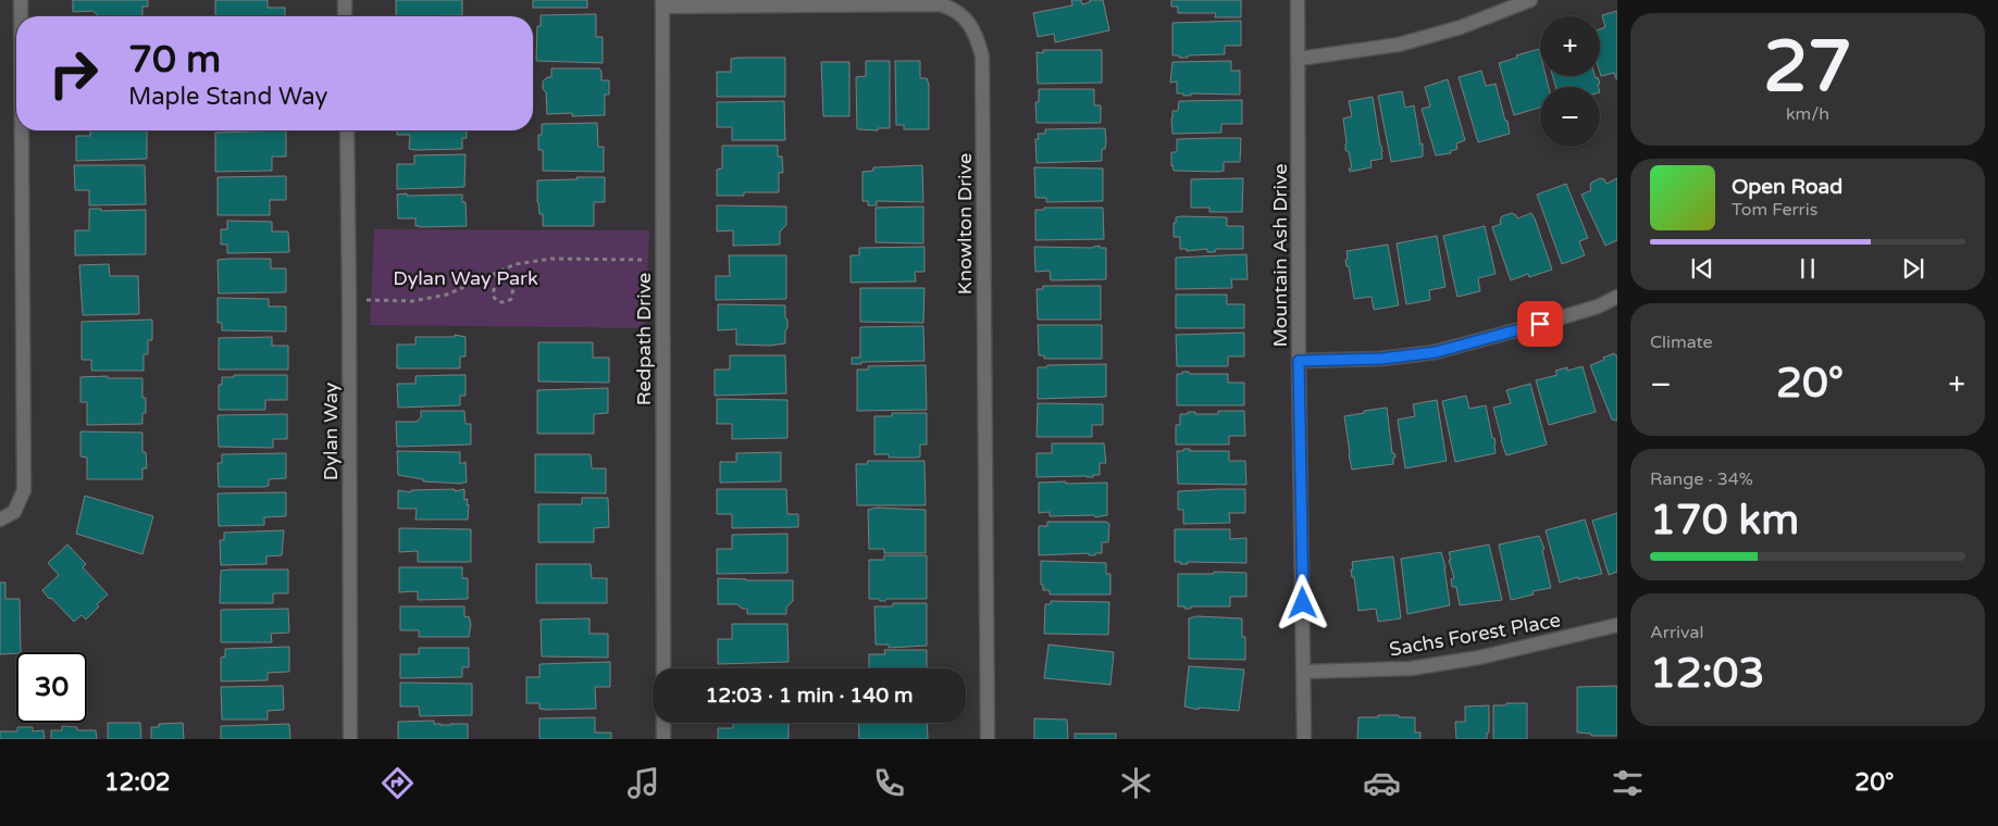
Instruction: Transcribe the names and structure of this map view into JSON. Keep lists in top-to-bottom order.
{
  "streets": {
    "street": [
      "Knowlton Drive",
      "Mountain Ash Drive",
      "Redpath Drive",
      "Dylan Way",
      "Sachs Forest Place"
    ]
  },
  "crossings": [
    ["Knowlton Drive", "Redpath Drive"],
    ["Mountain Ash Drive", "Sachs Forest Place"]
  ],
  "parks": ["Dylan Way Park"],
  "page": {
    "tile": [
      ["27", "km/h"],
      "Climate",
      ["Range · 34%", "170 km"],
      ["Arrival", "12:03"]
    ],
    "map_buttons": ["+", "−"],
    "turn": ["70 m", "Maple Stand Way"],
    "song": ["Open Road", "Tom Ferris"],
    "heat": ["−", "20°", "+"],
    "limit": "30",
    "trip": "12:03 · 1 min · 140 m",
    "tabs": ["12:02", "20°"]
  }
}
